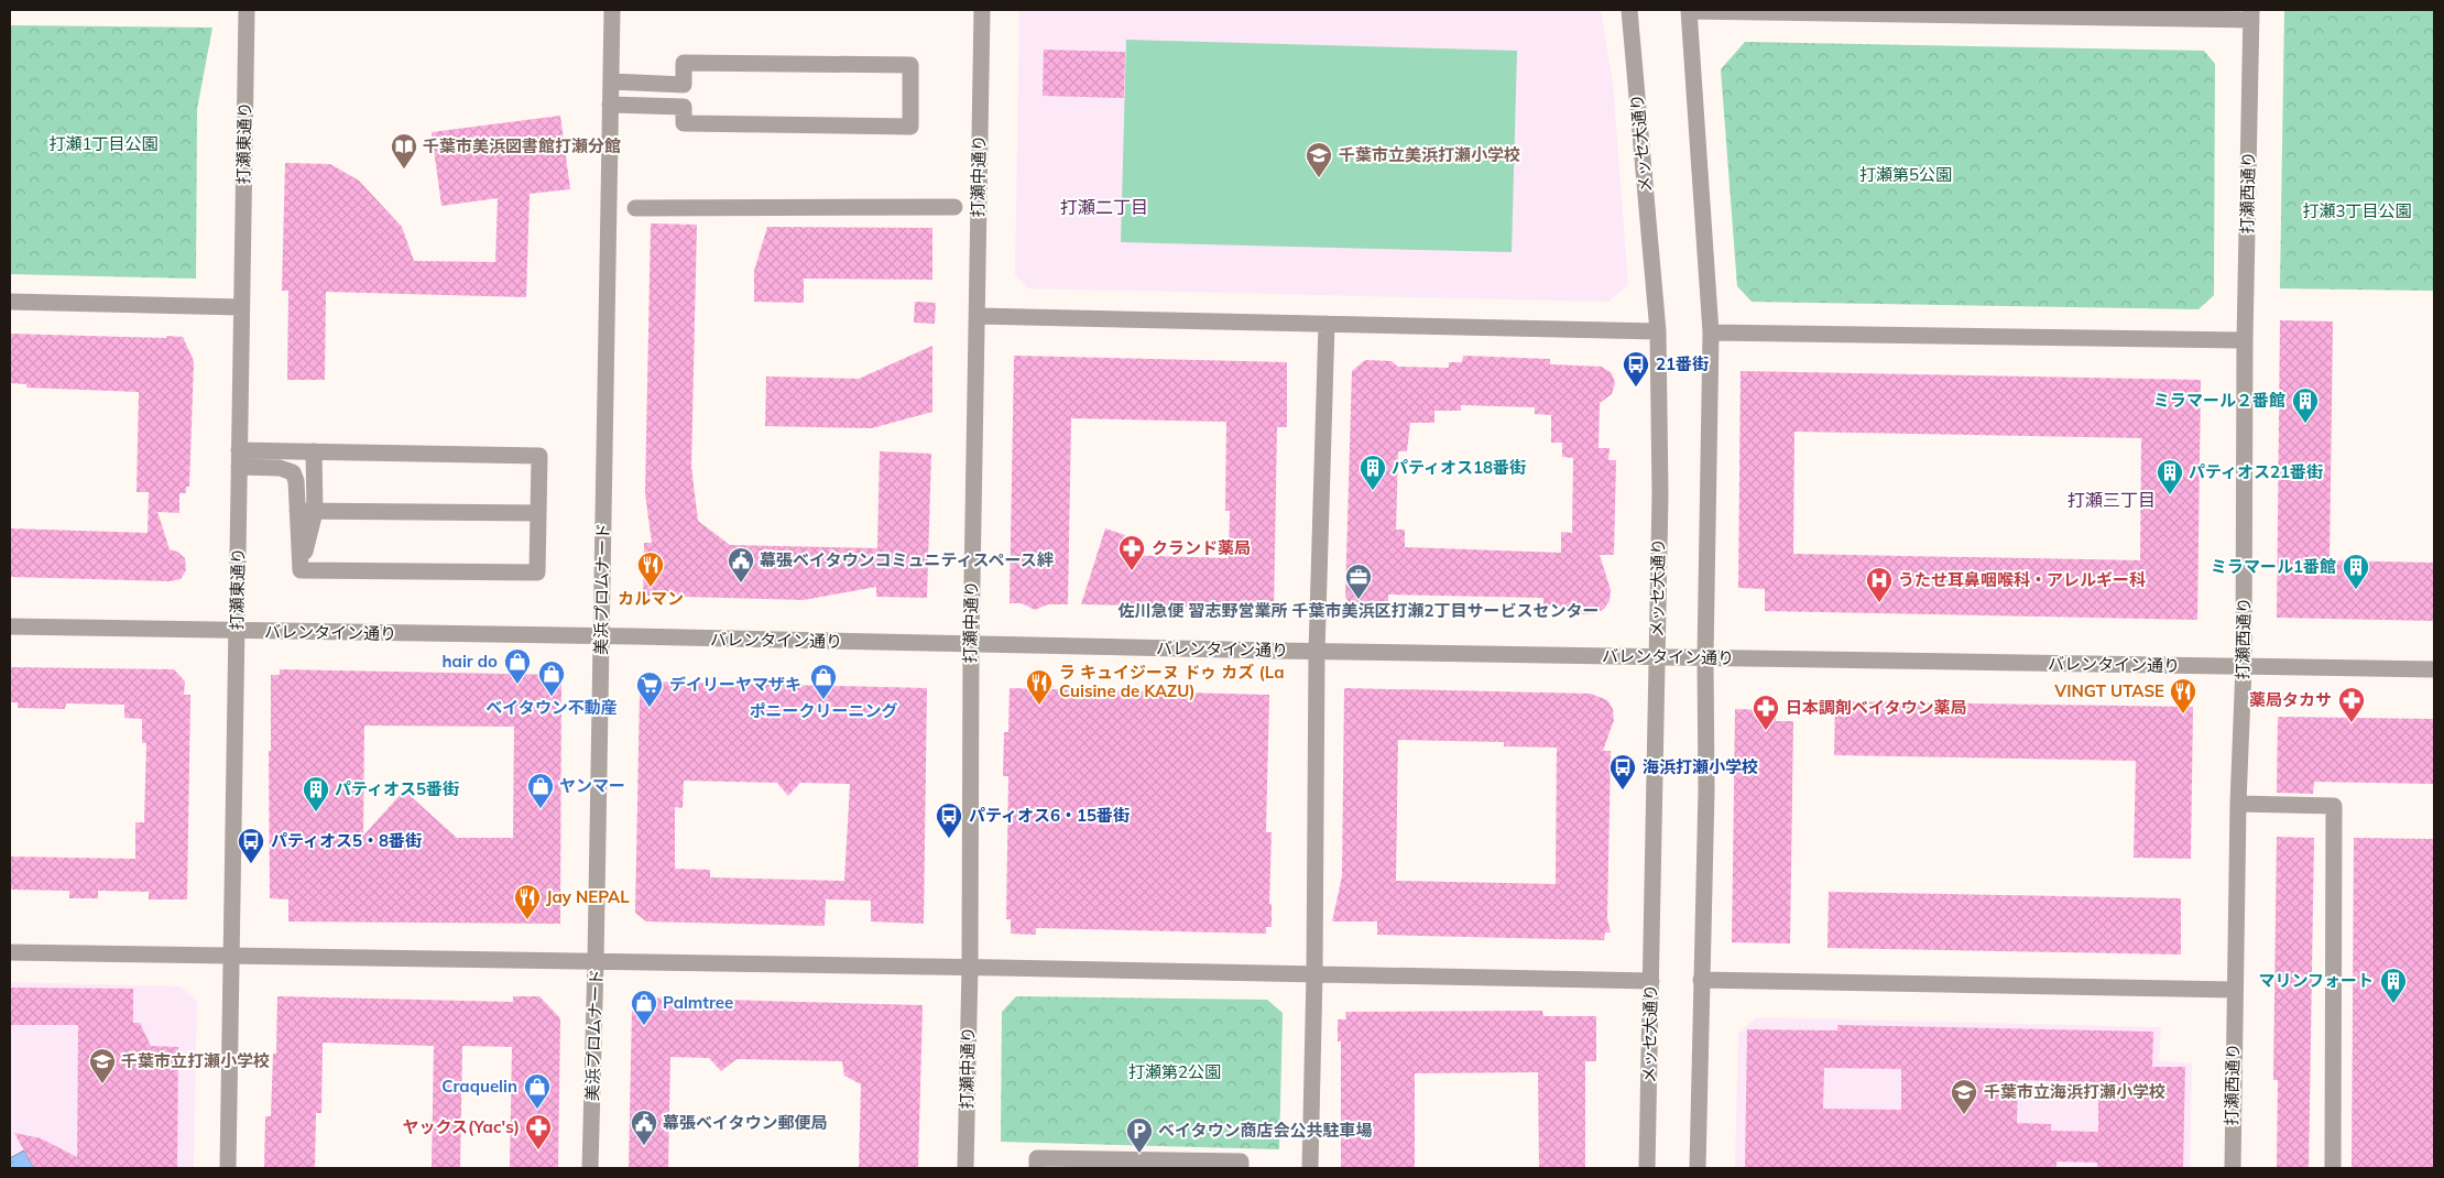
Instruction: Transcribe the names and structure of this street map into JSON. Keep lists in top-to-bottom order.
{
  "streets": {
    "street": [
      "打瀬東通り",
      "メッセ大通り",
      "打瀬中通り",
      "打瀬西通り",
      "美浜プロムナード",
      "バレンタイン通り"
    ]
  },
  "crossings": [
    ["打瀬東通り", "バレンタイン通り"],
    ["メッセ大通り", "バレンタイン通り"],
    ["打瀬中通り", "バレンタイン通り"],
    ["打瀬西通り", "バレンタイン通り"],
    ["美浜プロムナード", "バレンタイン通り"]
  ],
  "districts": ["打瀬二丁目", "打瀬三丁目"],
  "parks": [
    "打瀬1丁目公園",
    "打瀬第5公園",
    "打瀬3丁目公園",
    "打瀬第2公園"
  ],
  "places": {
    "library": ["千葉市美浜図書館打瀬分館"],
    "school or university": ["千葉市立美浜打瀬小学校", "千葉市立打瀬小学校", "千葉市立海浜打瀬小学校"],
    "bus stop": [
      "21番街",
      "海浜打瀬小学校",
      "パティオス6・15番街",
      "パティオス5・8番街"
    ],
    "building": [
      "ミラマール２番館",
      "パティオス18番街",
      "パティオス21番街",
      "ミラマール1番館",
      "パティオス5番街",
      "マリンフォート"
    ],
    "pharmacy": [
      "クランド薬局",
      "薬局タカサ",
      "日本調剤ベイタウン薬局",
      "ヤックス(Yac's)"
    ],
    "public building": ["幕張ベイタウンコミュニティスペース絆", "幕張ベイタウン郵便局"],
    "restaurant": [
      "カルマン",
      "ラ キュイジーヌ ドゥ カズ (La Cuisine de KAZU)",
      "VINGT UTASE",
      "Jay NEPAL"
    ],
    "office": ["佐川急便 習志野営業所 千葉市美浜区打瀬2丁目サービスセンター"],
    "hospital": ["うたせ耳鼻咽喉科・アレルギー科"],
    "shop": [
      "hair do",
      "ベイタウン不動産",
      "ポニークリーニング",
      "ヤンマー",
      "Palmtree",
      "Craquelin"
    ],
    "supermarket": ["デイリーヤマザキ"],
    "parking": ["ベイタウン商店会公共駐車場"]
  }
}
